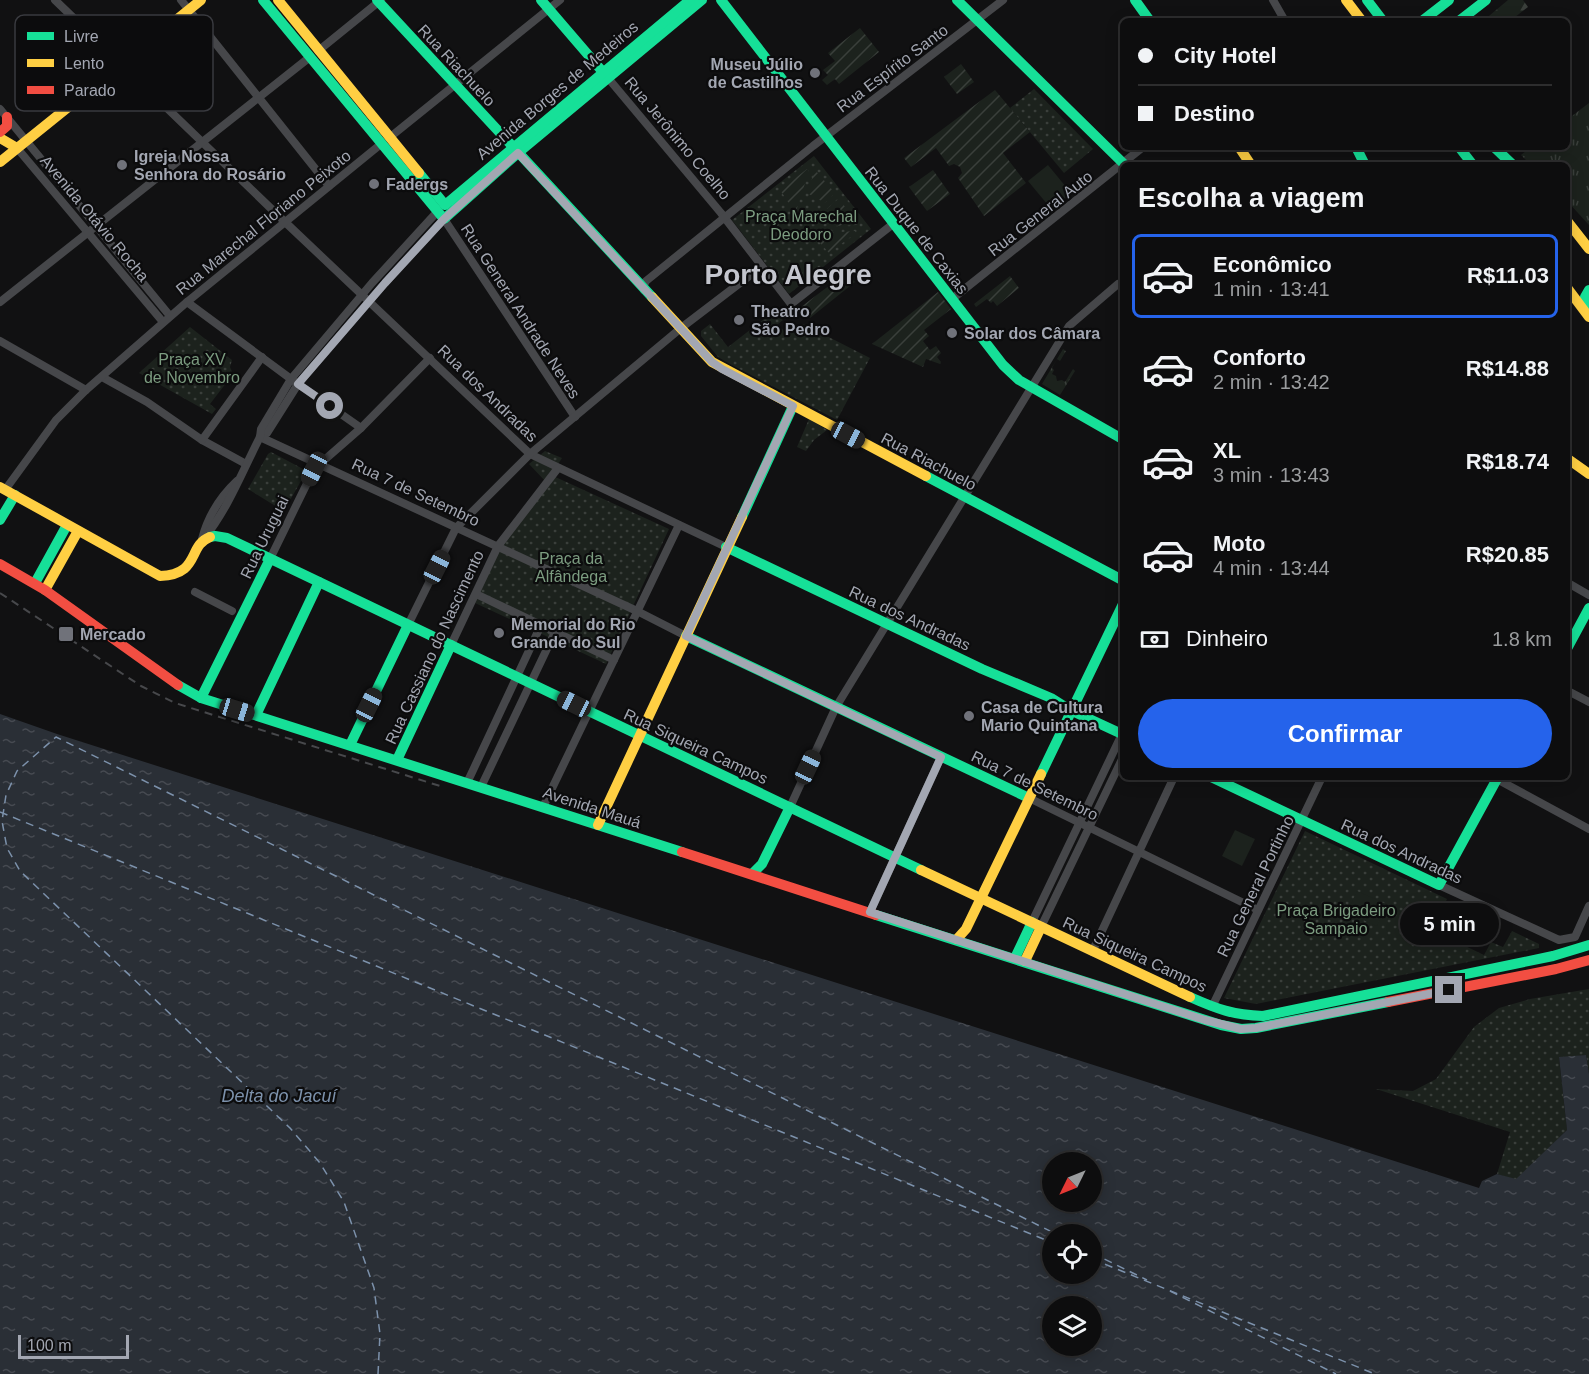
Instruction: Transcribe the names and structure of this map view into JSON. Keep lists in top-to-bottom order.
{
  "streets": {
    "street": [
      "Rua Riachuelo",
      "Rua Espírito Santo",
      "Avenida Borges de Medeiros",
      "Rua Jerônimo Coelho",
      "Rua General Auto",
      "Avenida Otávio Rocha",
      "Rua Marechal Floriano Peixoto",
      "Rua Duque de Caxias",
      "Rua General Andrade Neves",
      "Rua dos Andradas",
      "Rua 7 de Setembro",
      "Rua Uruguai",
      "Rua Cassiano do Nascimento",
      "Rua Siqueira Campos",
      "Avenida Mauá",
      "Rua General Portinho"
    ]
  },
  "crossings": [
    ["Rua Riachuelo", "Avenida Borges de Medeiros"],
    ["Rua Riachuelo", "Rua Marechal Floriano Peixoto"],
    ["Rua Espírito Santo", "Rua Duque de Caxias"],
    ["Avenida Borges de Medeiros", "Rua Jerônimo Coelho"],
    ["Avenida Borges de Medeiros", "Rua General Andrade Neves"],
    ["Avenida Borges de Medeiros", "Rua dos Andradas"],
    ["Avenida Borges de Medeiros", "Rua 7 de Setembro"],
    ["Avenida Borges de Medeiros", "Rua Siqueira Campos"],
    ["Rua Jerônimo Coelho", "Rua Marechal Floriano Peixoto"],
    ["Rua General Auto", "Rua Duque de Caxias"],
    ["Avenida Otávio Rocha", "Rua Marechal Floriano Peixoto"],
    ["Rua Marechal Floriano Peixoto", "Rua dos Andradas"],
    ["Rua dos Andradas", "Rua Uruguai"],
    ["Rua dos Andradas", "Rua General Portinho"],
    ["Rua 7 de Setembro", "Rua Uruguai"],
    ["Rua 7 de Setembro", "Rua Cassiano do Nascimento"],
    ["Rua 7 de Setembro", "Rua General Portinho"],
    ["Rua Uruguai", "Rua Siqueira Campos"],
    ["Rua Uruguai", "Avenida Mauá"],
    ["Rua Cassiano do Nascimento", "Rua Siqueira Campos"],
    ["Rua Cassiano do Nascimento", "Avenida Mauá"],
    ["Rua Siqueira Campos", "Rua General Portinho"]
  ],
  "districts": ["Porto Alegre"],
  "water": ["Delta do Jacuí"],
  "parks": [
    "Praça Marechal Deodoro",
    "Praça XV de Novembro",
    "Praça da Alfândega",
    "Praça Brigadeiro Sampaio"
  ],
  "places": {
    "other": [
      "Museu Júlio de Castilhos",
      "Igreja Nossa Senhora do Rosário",
      "Fadergs",
      "Theatro São Pedro",
      "Solar dos Câmara",
      "Memorial do Rio Grande do Sul",
      "Casa de Cultura Mario Quintana"
    ],
    "transit": ["Mercado"]
  },
  "legend": ["Livre", "Lento", "Parado"],
  "scale_bar": "100 m",
  "north": "bottom left",
  "page": {
    "banner": ["City Hotel", "Destino"],
    "heading": "Escolha a viagem",
    "list": [
      {
        "name": "Econômico",
        "note": "1 min · 13:41",
        "value": "R$11.03"
      },
      {
        "name": "Conforto",
        "note": "2 min · 13:42",
        "value": "R$14.88"
      },
      {
        "name": "XL",
        "note": "3 min · 13:43",
        "value": "R$18.74"
      },
      {
        "name": "Moto",
        "note": "4 min · 13:44",
        "value": "R$20.85"
      }
    ],
    "pay": ["Dinheiro", "1.8 km"],
    "buttons": "Confirmar",
    "bubble": "5 min",
    "scale": "100 m"
  }
}
